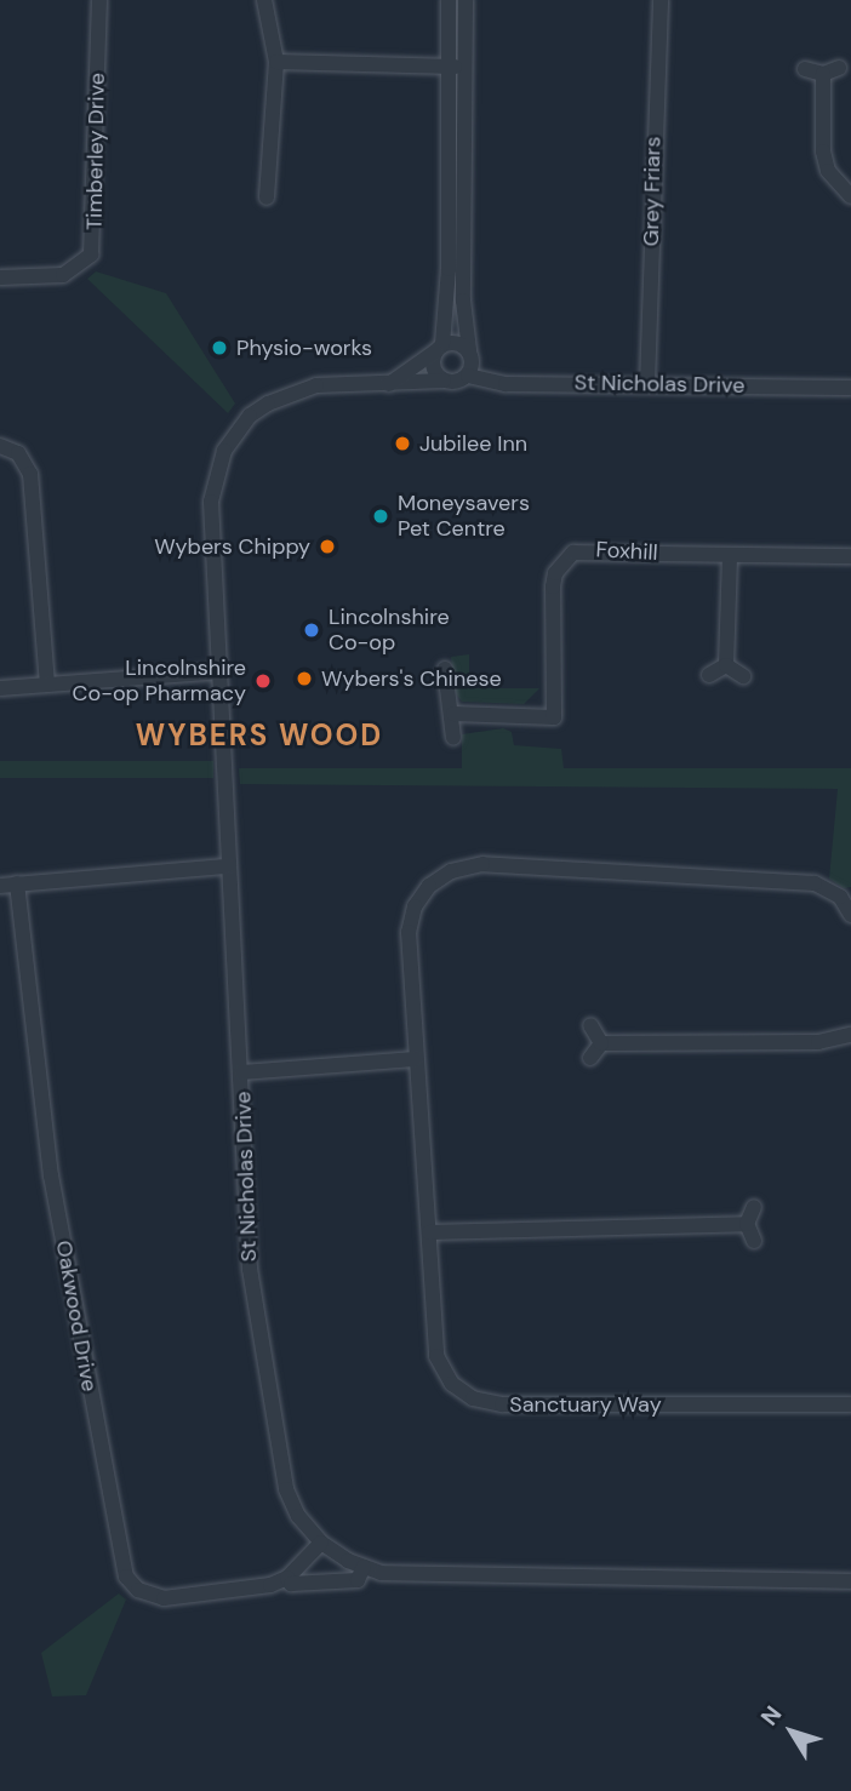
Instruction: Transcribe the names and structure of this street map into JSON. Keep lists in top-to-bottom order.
{
  "streets": {
    "street": [
      "Timberley Drive",
      "Grey Friars",
      "St Nicholas Drive",
      "Foxhill",
      "Oakwood Drive",
      "Sanctuary Way"
    ]
  },
  "crossings": [
    ["Grey Friars", "St Nicholas Drive"],
    ["St Nicholas Drive", "Oakwood Drive"]
  ],
  "districts": ["WYBERS WOOD"],
  "places": [
    "Physio-works",
    "Jubilee Inn",
    "Moneysavers Pet Centre",
    "Wybers Chippy",
    "Lincolnshire Co-op",
    "Wybers's Chinese",
    "Lincolnshire Co-op Pharmacy"
  ],
  "north": "top left"
}
